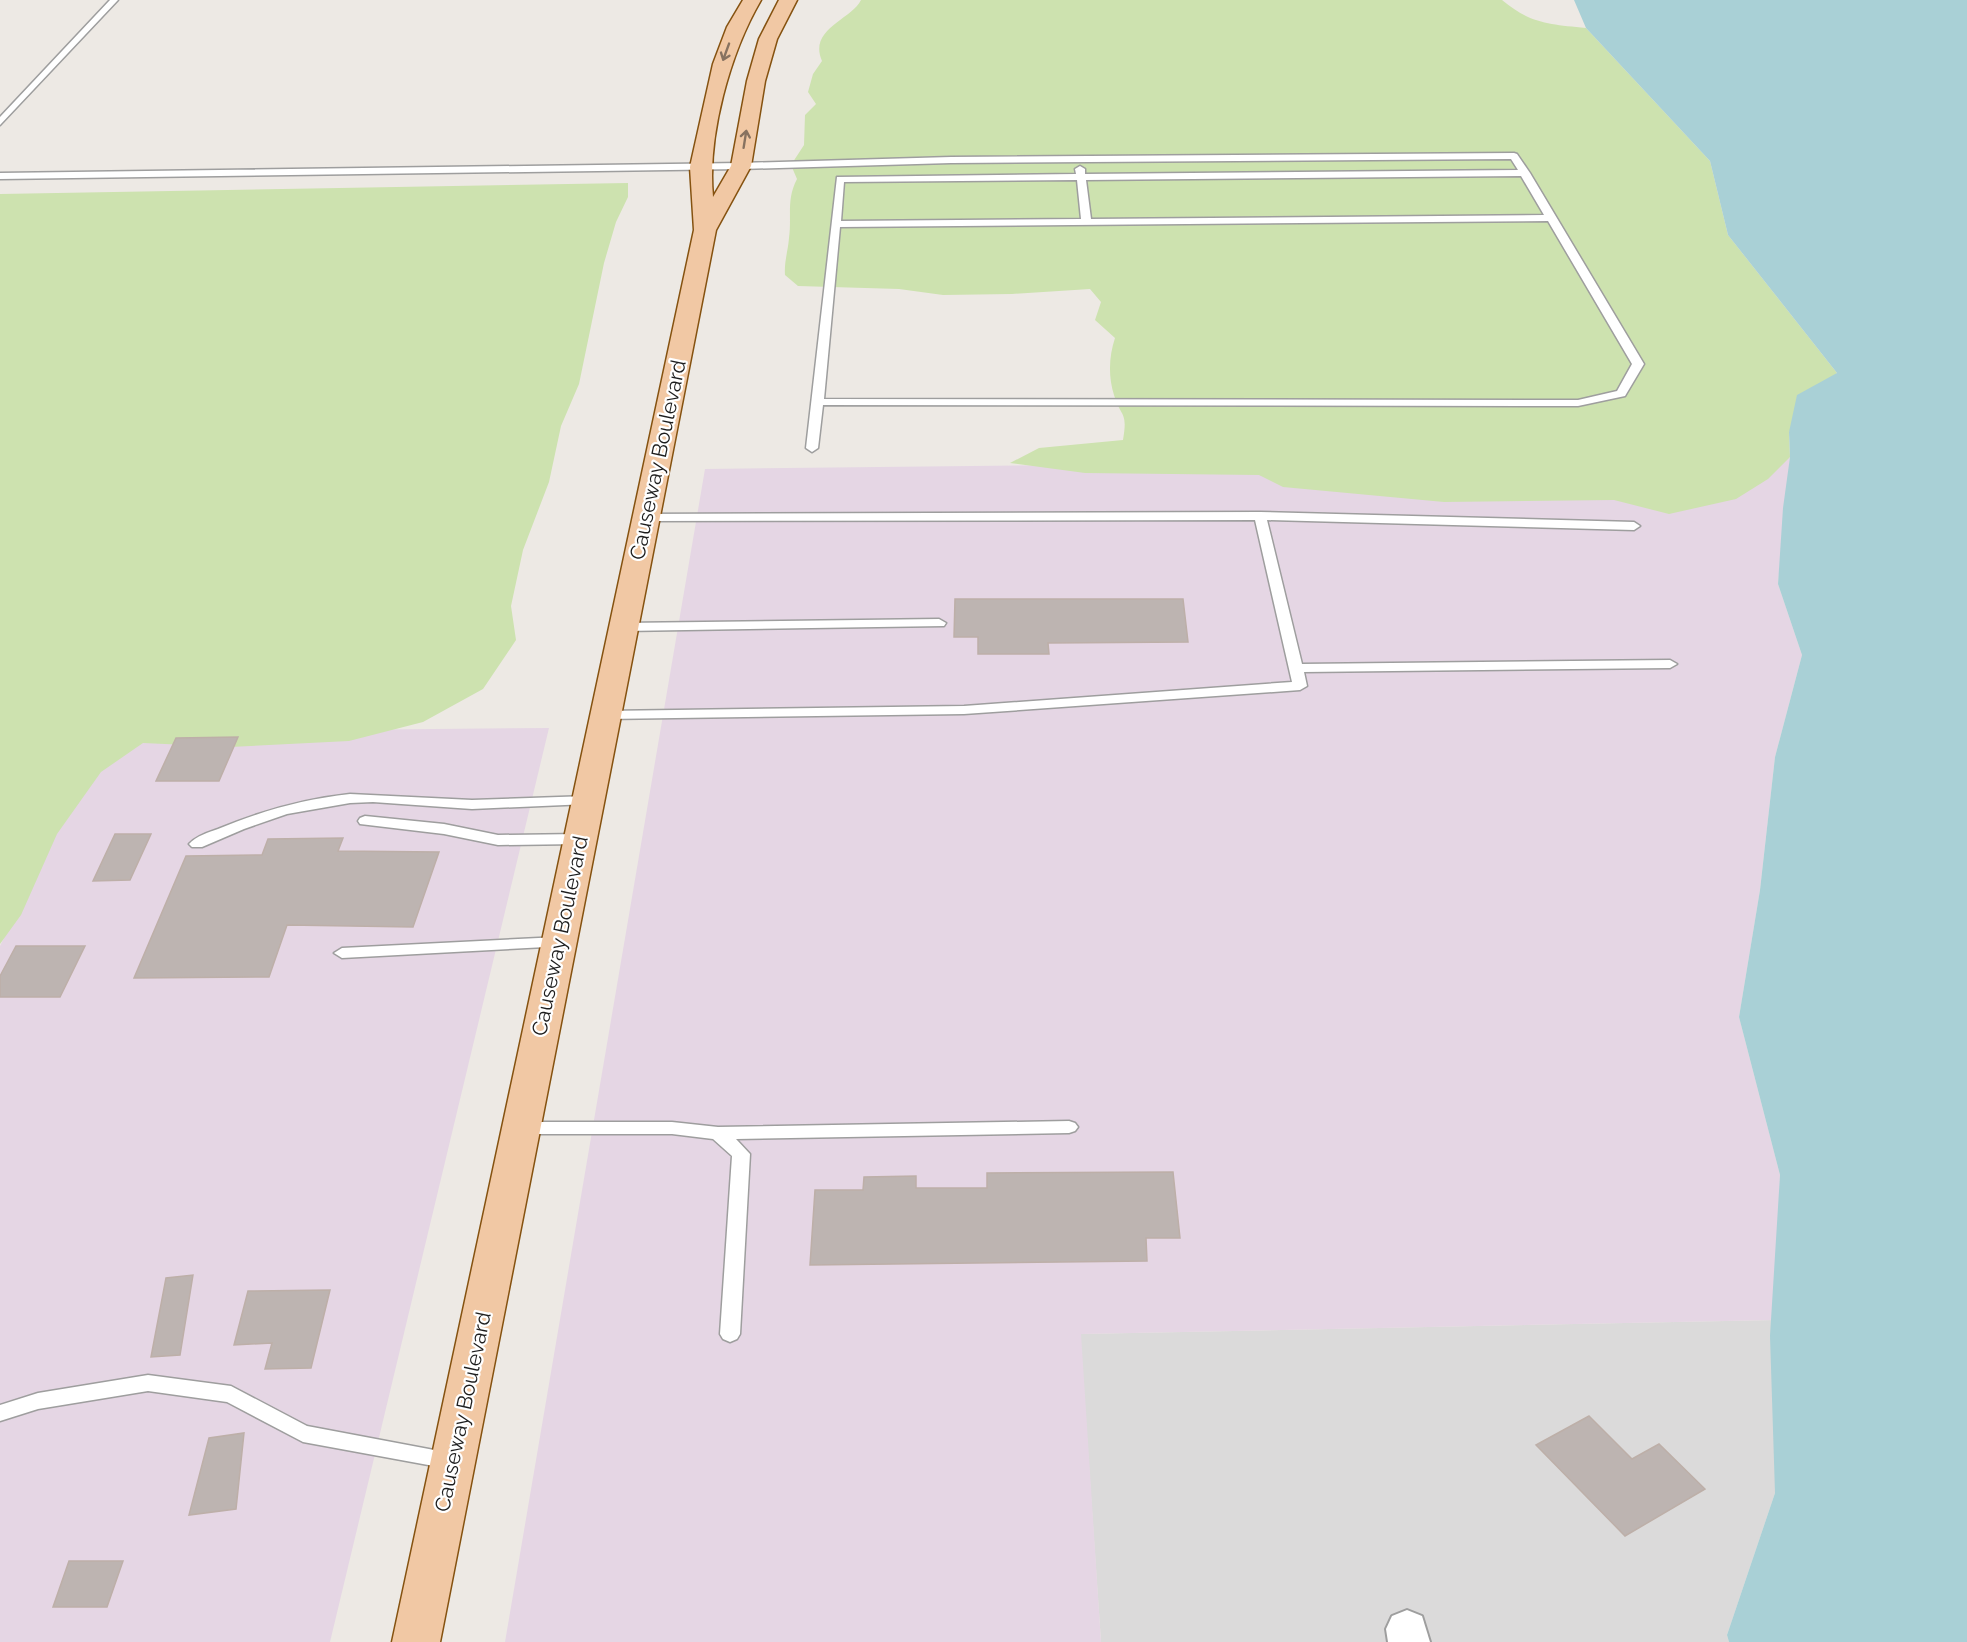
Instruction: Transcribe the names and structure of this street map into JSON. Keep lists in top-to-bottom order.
{
  "streets": {
    "main road": ["Causeway Boulevard"]
  }
}
